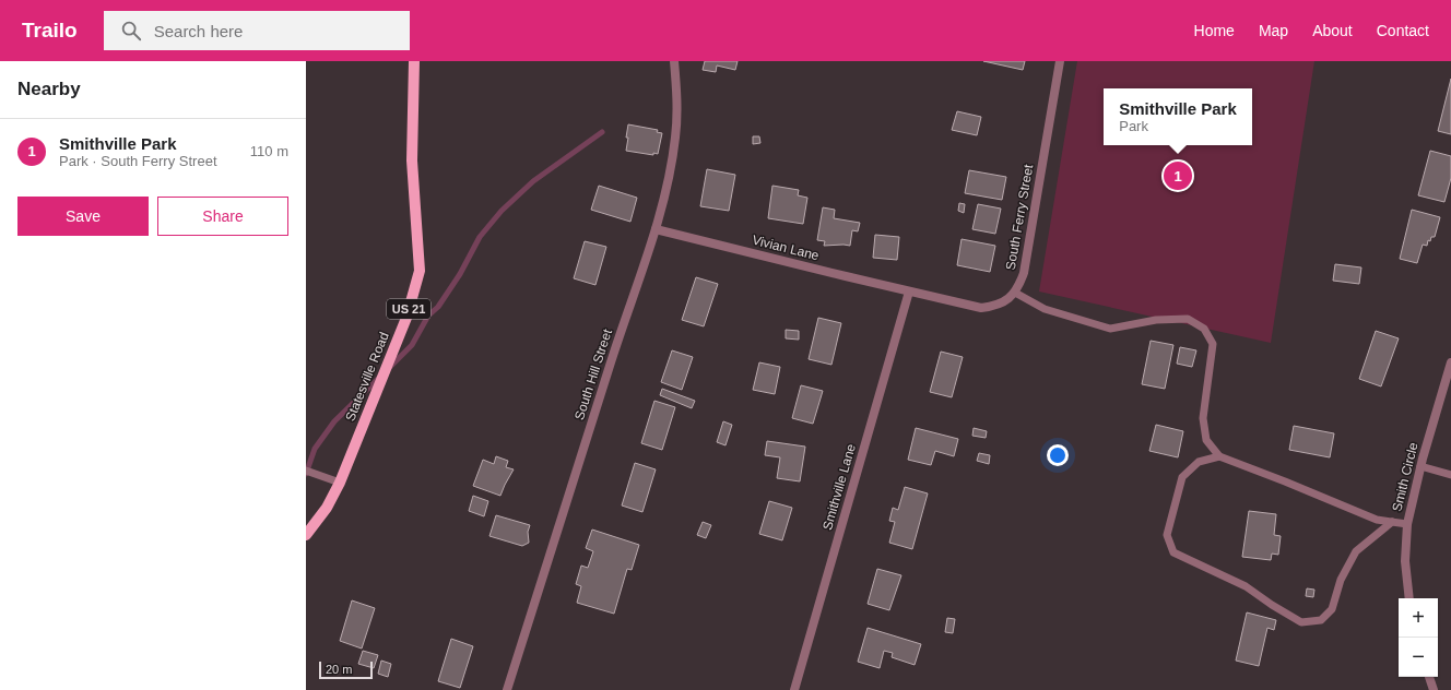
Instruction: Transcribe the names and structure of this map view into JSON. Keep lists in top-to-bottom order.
{
  "streets": {
    "main road": ["US 21", "Statesville Road"],
    "street": [
      "South Ferry Street",
      "Vivian Lane",
      "South Hill Street",
      "Smith Circle",
      "Smithville Lane"
    ]
  },
  "crossings": [
    ["South Ferry Street", "Vivian Lane"],
    ["South Ferry Street", "Smithville Lane"],
    ["Vivian Lane", "South Hill Street"],
    ["Vivian Lane", "Smithville Lane"]
  ],
  "scale_bar": "20 m",
  "page": {
    "header": "Trailo",
    "search": "Search here",
    "nav": [
      "Home",
      "Map",
      "About",
      "Contact"
    ],
    "heading": "Nearby",
    "popup": ["Smithville Park", "Park"],
    "list": [
      {
        "mark": "1",
        "name": "Smithville Park",
        "note": "Park · South Ferry Street",
        "value": "110 m"
      }
    ],
    "pins": "1",
    "buttons": ["Save", "Share"],
    "map_buttons": ["+", "−"],
    "scale": "20 m"
  }
}
